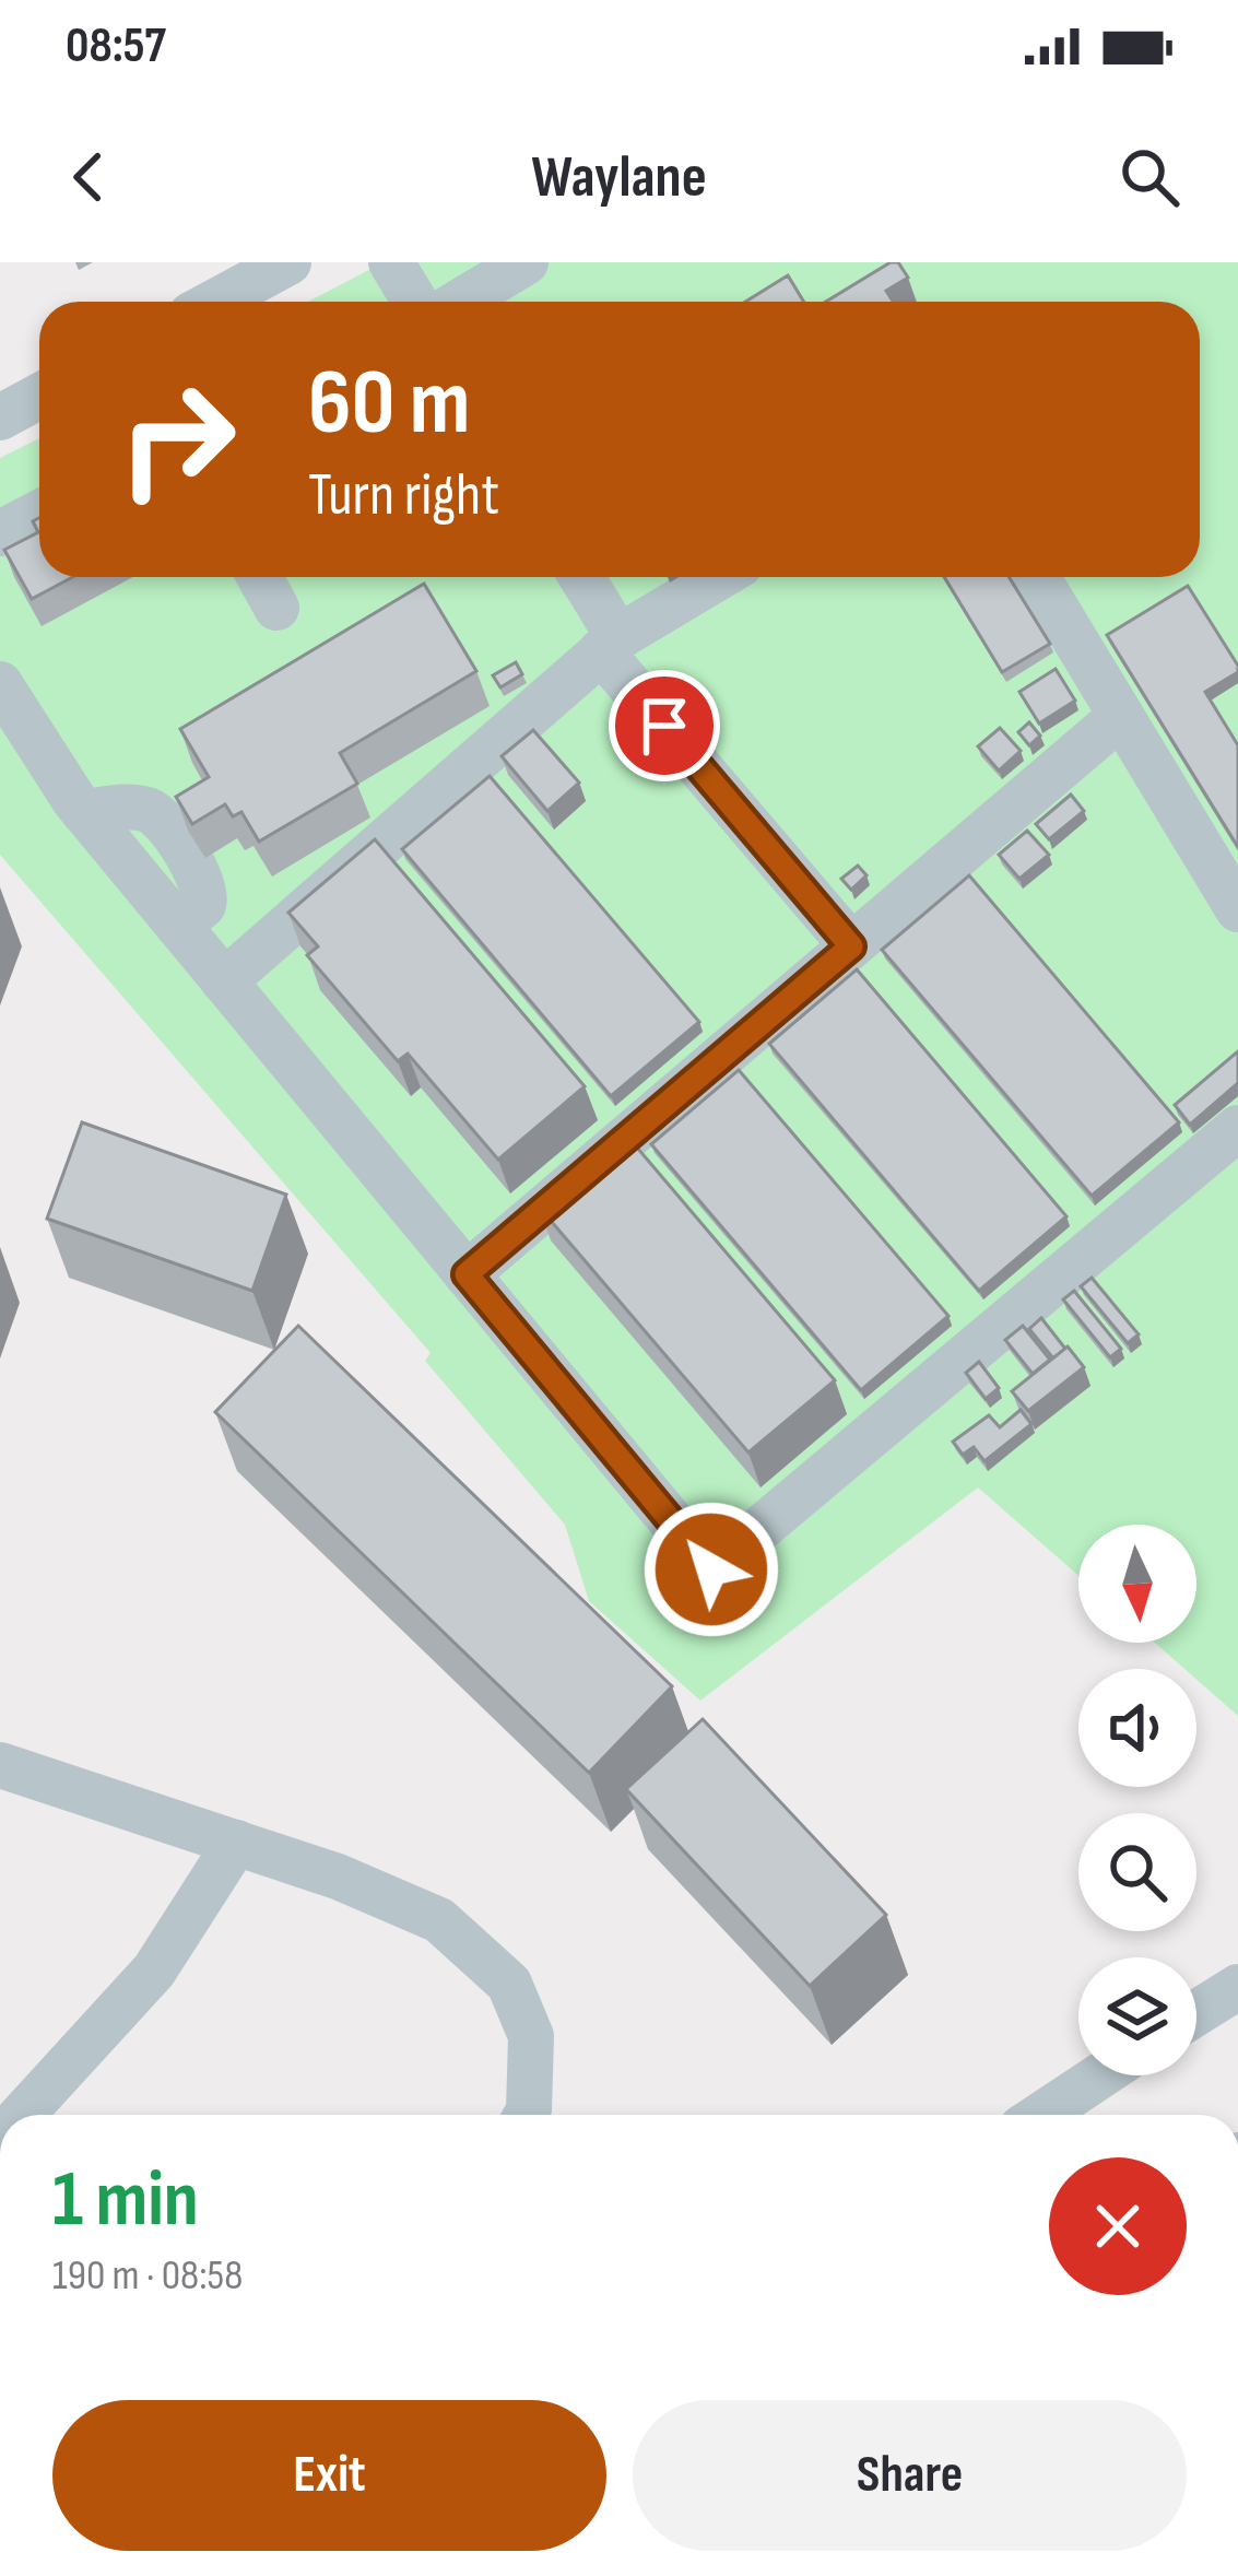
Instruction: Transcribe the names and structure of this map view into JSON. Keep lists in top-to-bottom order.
{
  "north": "bottom",
  "page": {
    "status": "08:57",
    "header": "Waylane",
    "turn": ["60 m", "Turn right"],
    "heading": ["1 min", "190 m · 08:58"],
    "buttons": ["Exit", "Share"]
  }
}
